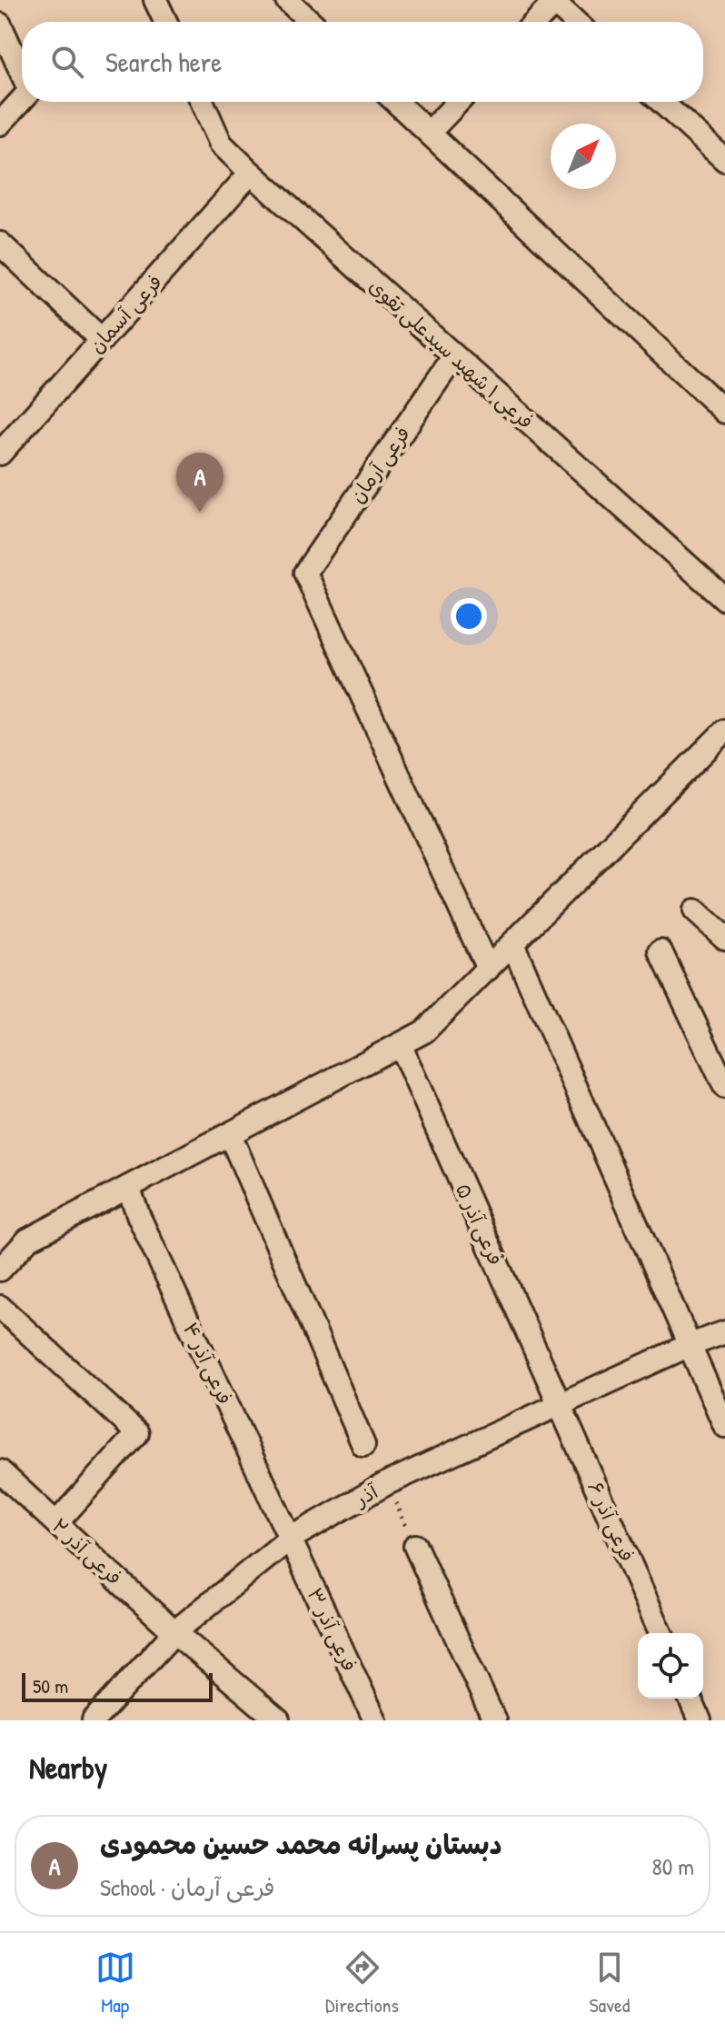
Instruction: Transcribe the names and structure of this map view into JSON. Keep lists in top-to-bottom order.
{
  "streets": {
    "street": [
      "فرعی آسمان",
      "فرعی ۱ شهید سیدعلی تقوی",
      "فرعی آرمان",
      "فرعی آذر ۵",
      "فرعی آذر ۴",
      "آذر",
      "فرعی آذر ۶",
      "فرعی آذر ۲",
      "فرعی آذر ۳"
    ]
  },
  "crossings": [
    ["فرعی آسمان", "فرعی ۱ شهید سیدعلی تقوی"],
    ["فرعی ۱ شهید سیدعلی تقوی", "فرعی آرمان"],
    ["فرعی آذر ۵", "آذر"],
    ["فرعی آذر ۵", "فرعی آذر ۶"],
    ["فرعی آذر ۴", "آذر"],
    ["فرعی آذر ۴", "فرعی آذر ۳"],
    ["آذر", "فرعی آذر ۶"],
    ["آذر", "فرعی آذر ۲"],
    ["آذر", "فرعی آذر ۳"]
  ],
  "scale_bar": "50 m",
  "north": "top right",
  "page": {
    "search": "Search here",
    "pins": "A",
    "scale": "50 m",
    "heading": "Nearby",
    "list": [
      {
        "mark": "A",
        "name": "دبستان پسرانه محمد حسین محمودی",
        "note": "School · فرعی آرمان",
        "value": "80 m"
      }
    ],
    "nav": ["Map", "Directions", "Saved"]
  }
}
